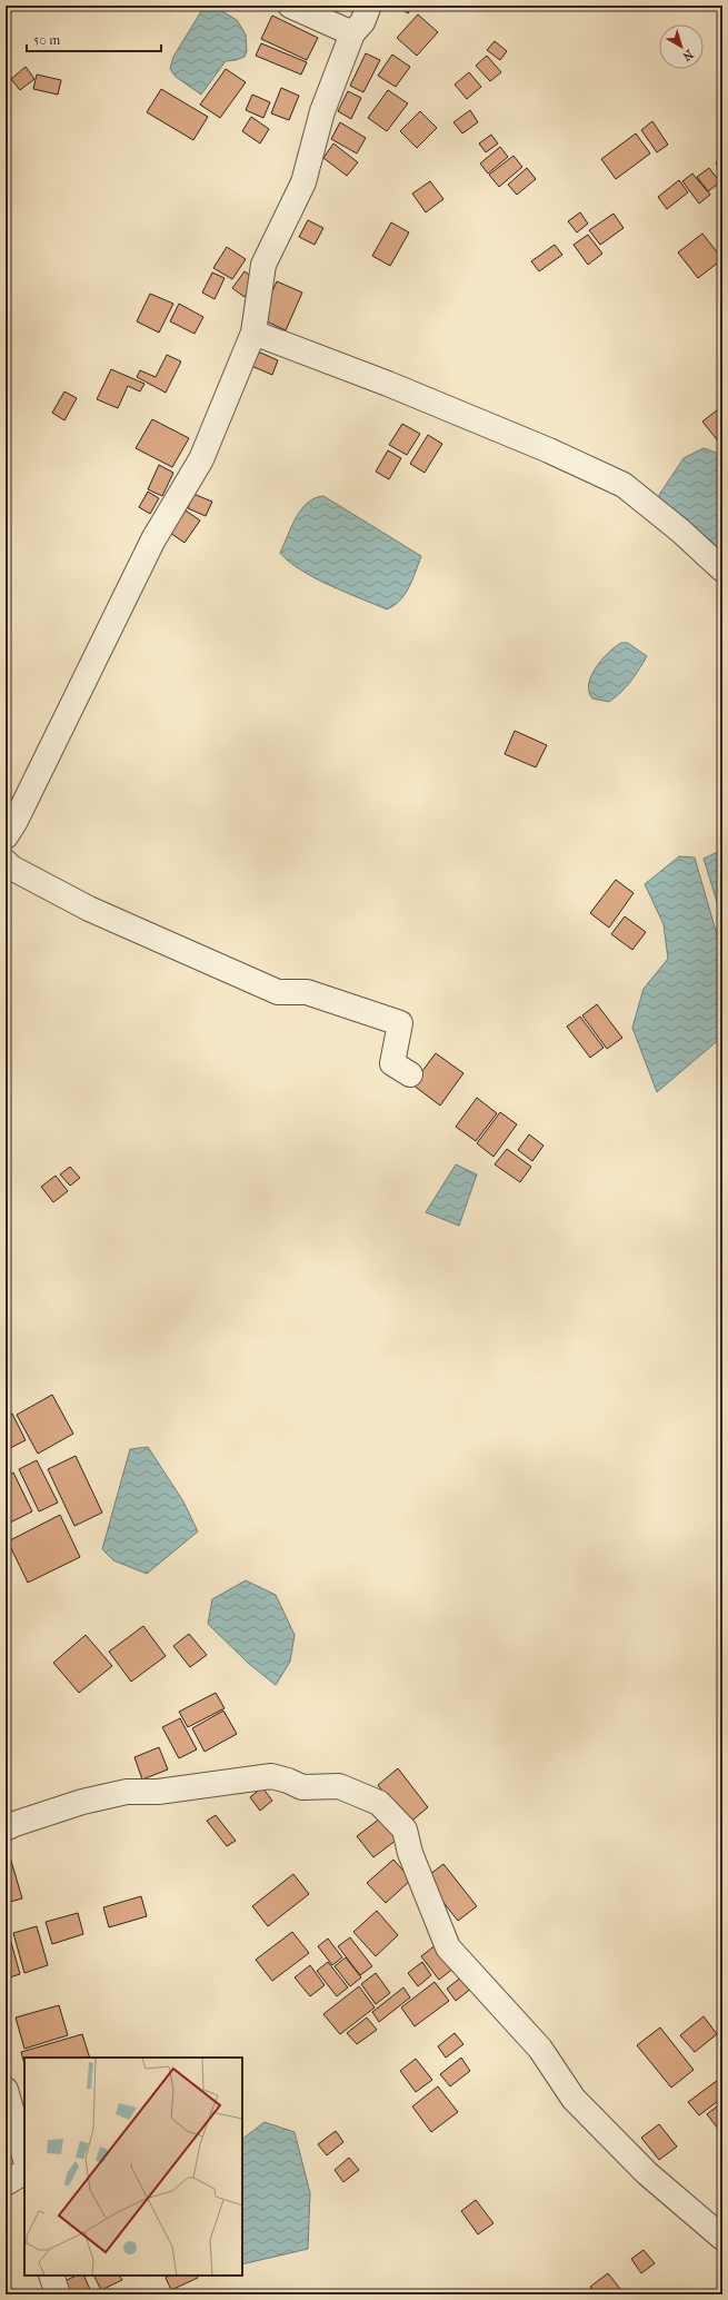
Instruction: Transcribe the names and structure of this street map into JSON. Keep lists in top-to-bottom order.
{
  "scale_bar": "50 m",
  "north": "bottom right"
}
